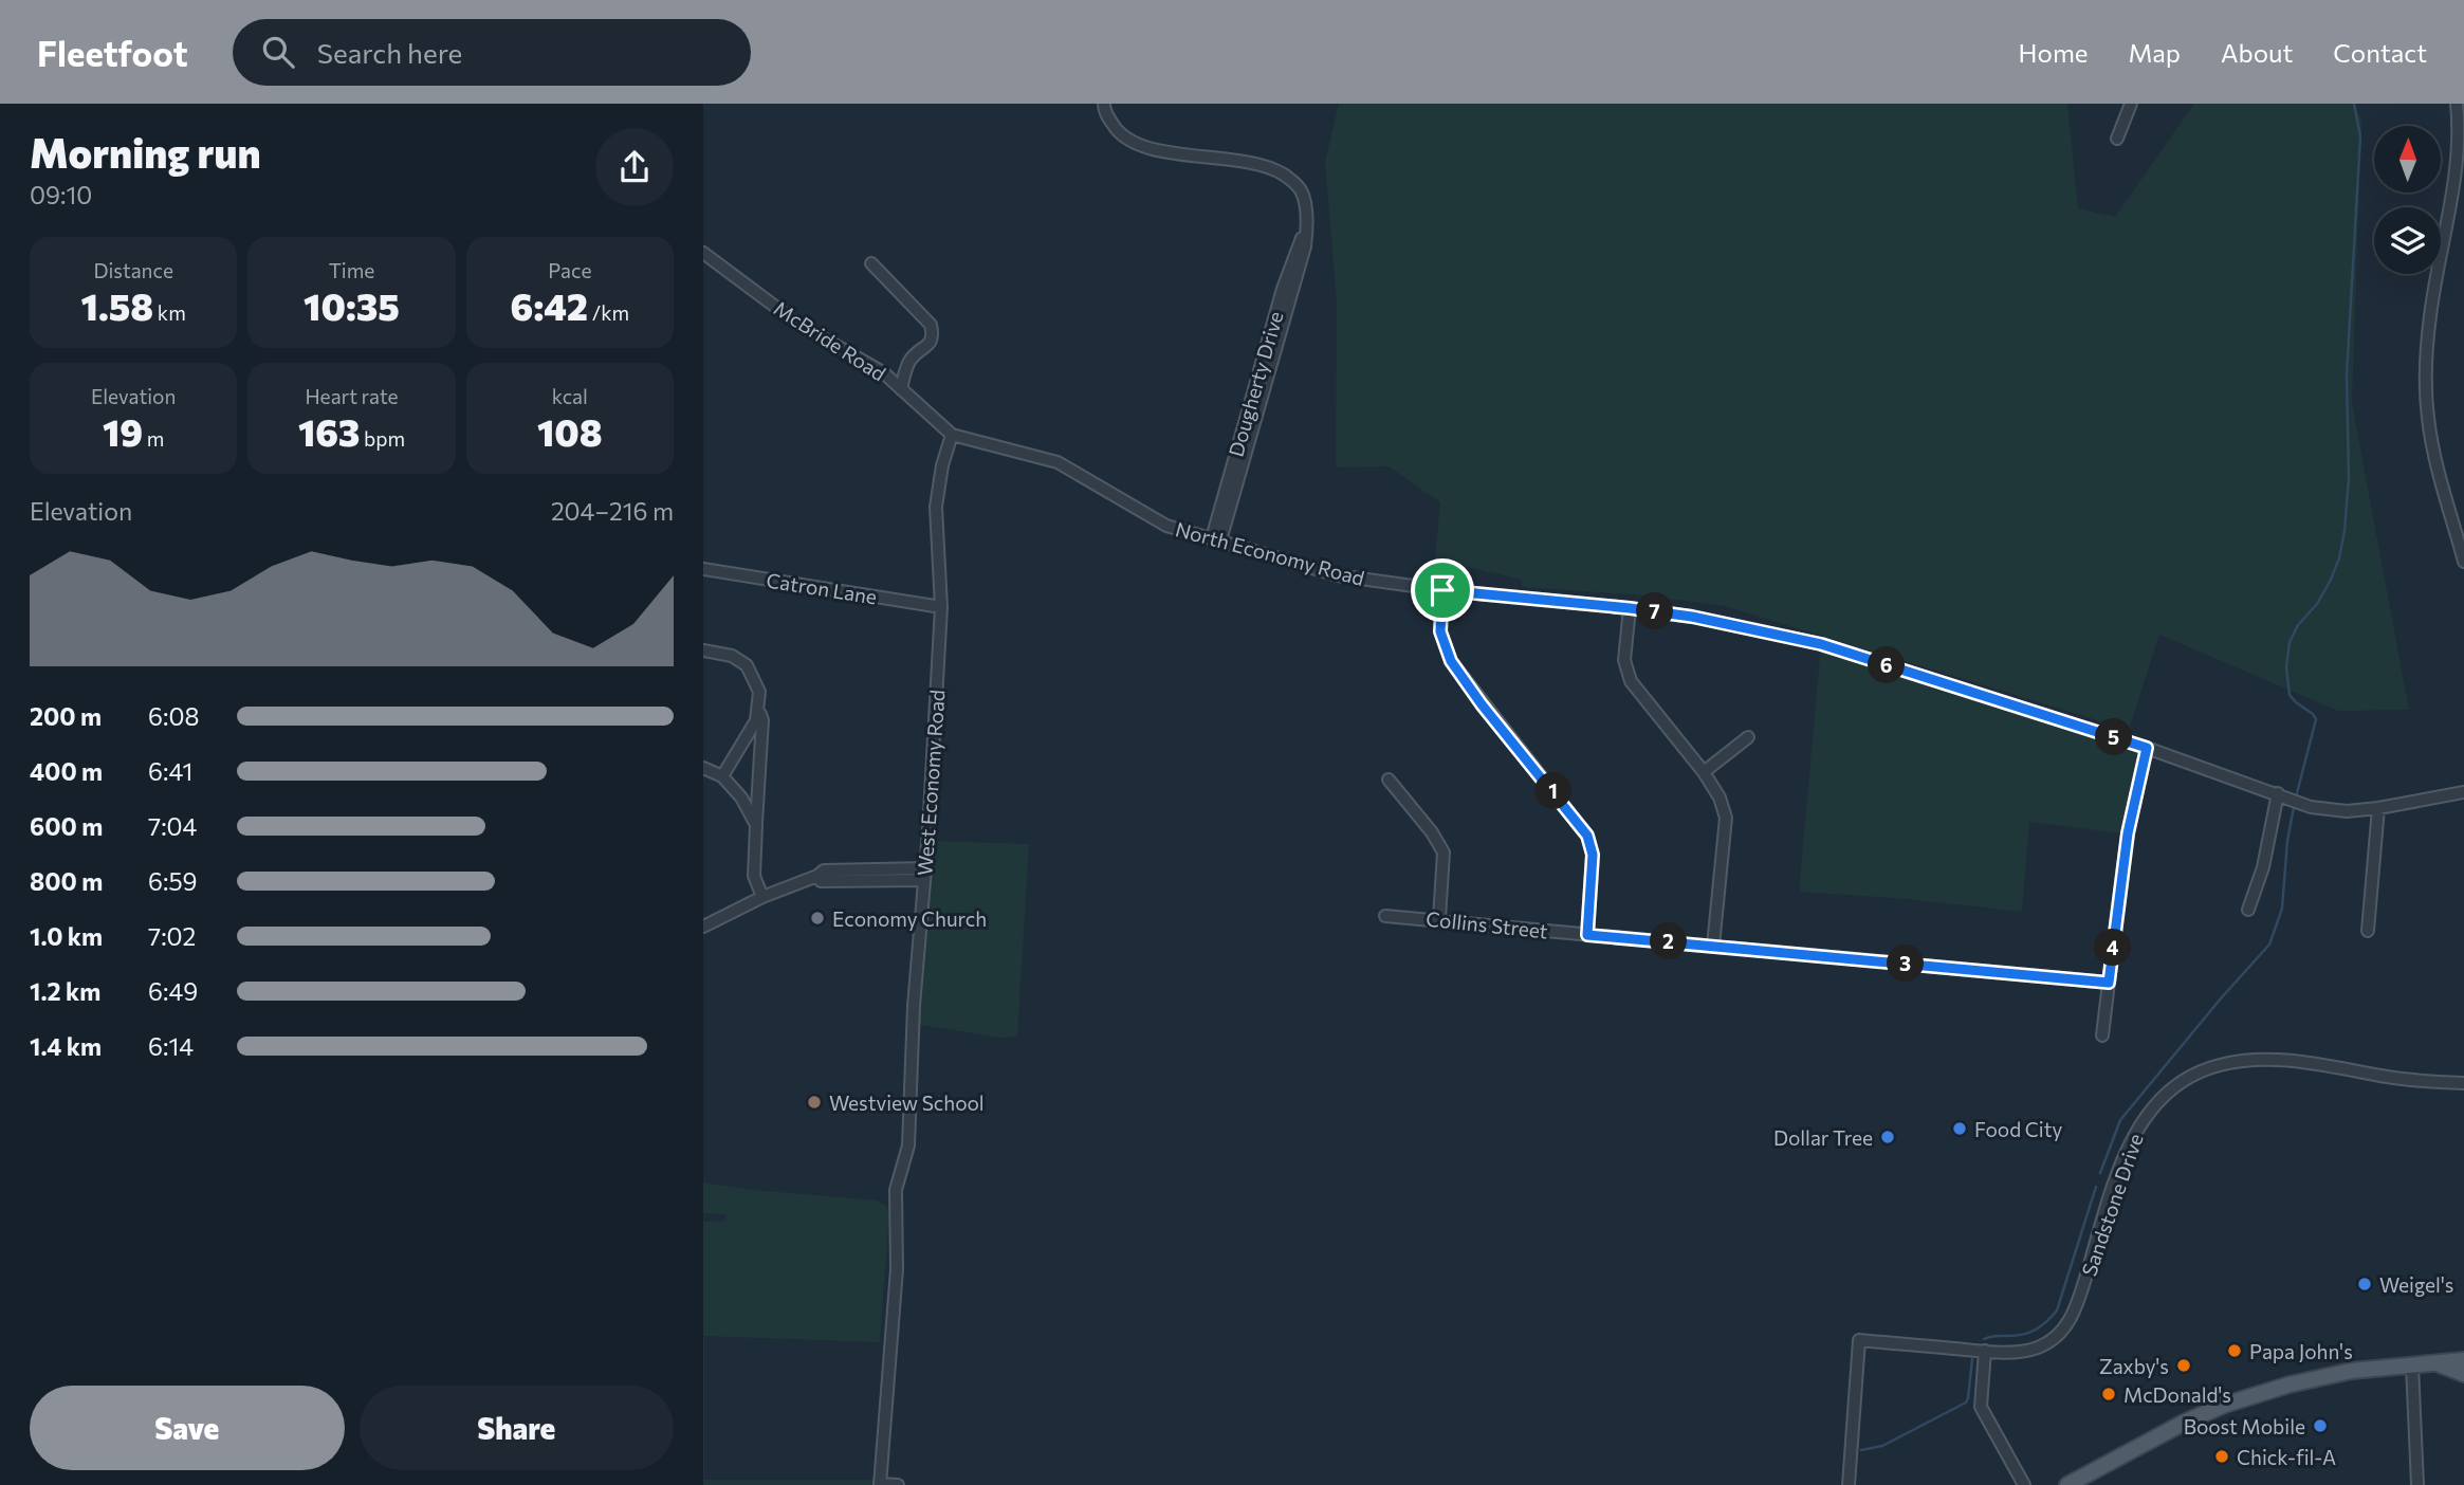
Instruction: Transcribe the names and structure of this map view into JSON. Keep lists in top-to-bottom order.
{
  "streets": {
    "street": [
      "McBride Road",
      "Dougherty Drive",
      "North Economy Road",
      "Catron Lane",
      "West Economy Road",
      "Collins Street",
      "Sandstone Drive"
    ]
  },
  "crossings": [
    ["McBride Road", "North Economy Road"],
    ["McBride Road", "West Economy Road"],
    ["Dougherty Drive", "North Economy Road"],
    ["North Economy Road", "West Economy Road"],
    ["Catron Lane", "West Economy Road"]
  ],
  "places": [
    "Economy Church",
    "Westview School",
    "Food City",
    "Dollar Tree",
    "Weigel's",
    "Papa John's",
    "Zaxby's",
    "McDonald's",
    "Boost Mobile",
    "Chick-fil-A"
  ],
  "north": "top",
  "page": {
    "header": "Fleetfoot",
    "search": "Search here",
    "nav": [
      "Home",
      "Map",
      "About",
      "Contact"
    ],
    "heading": ["Morning run", "09:10"],
    "stats": [
      ["Distance", "1.58 km"],
      ["Time", "10:35"],
      ["Pace", "6:42 /km"],
      ["Elevation", "19 m"],
      ["Heart rate", "163 bpm"],
      ["kcal", "108"]
    ],
    "chart": ["Elevation", "204–216 m"],
    "pins": [
      "7",
      "6",
      "5",
      "1",
      "2",
      "4",
      "3"
    ],
    "list": [
      {
        "name": "200 m",
        "note": "6:08"
      },
      {
        "name": "400 m",
        "note": "6:41"
      },
      {
        "name": "600 m",
        "note": "7:04"
      },
      {
        "name": "800 m",
        "note": "6:59"
      },
      {
        "name": "1.0 km",
        "note": "7:02"
      },
      {
        "name": "1.2 km",
        "note": "6:49"
      },
      {
        "name": "1.4 km",
        "note": "6:14"
      }
    ],
    "buttons": ["Save", "Share"]
  }
}
